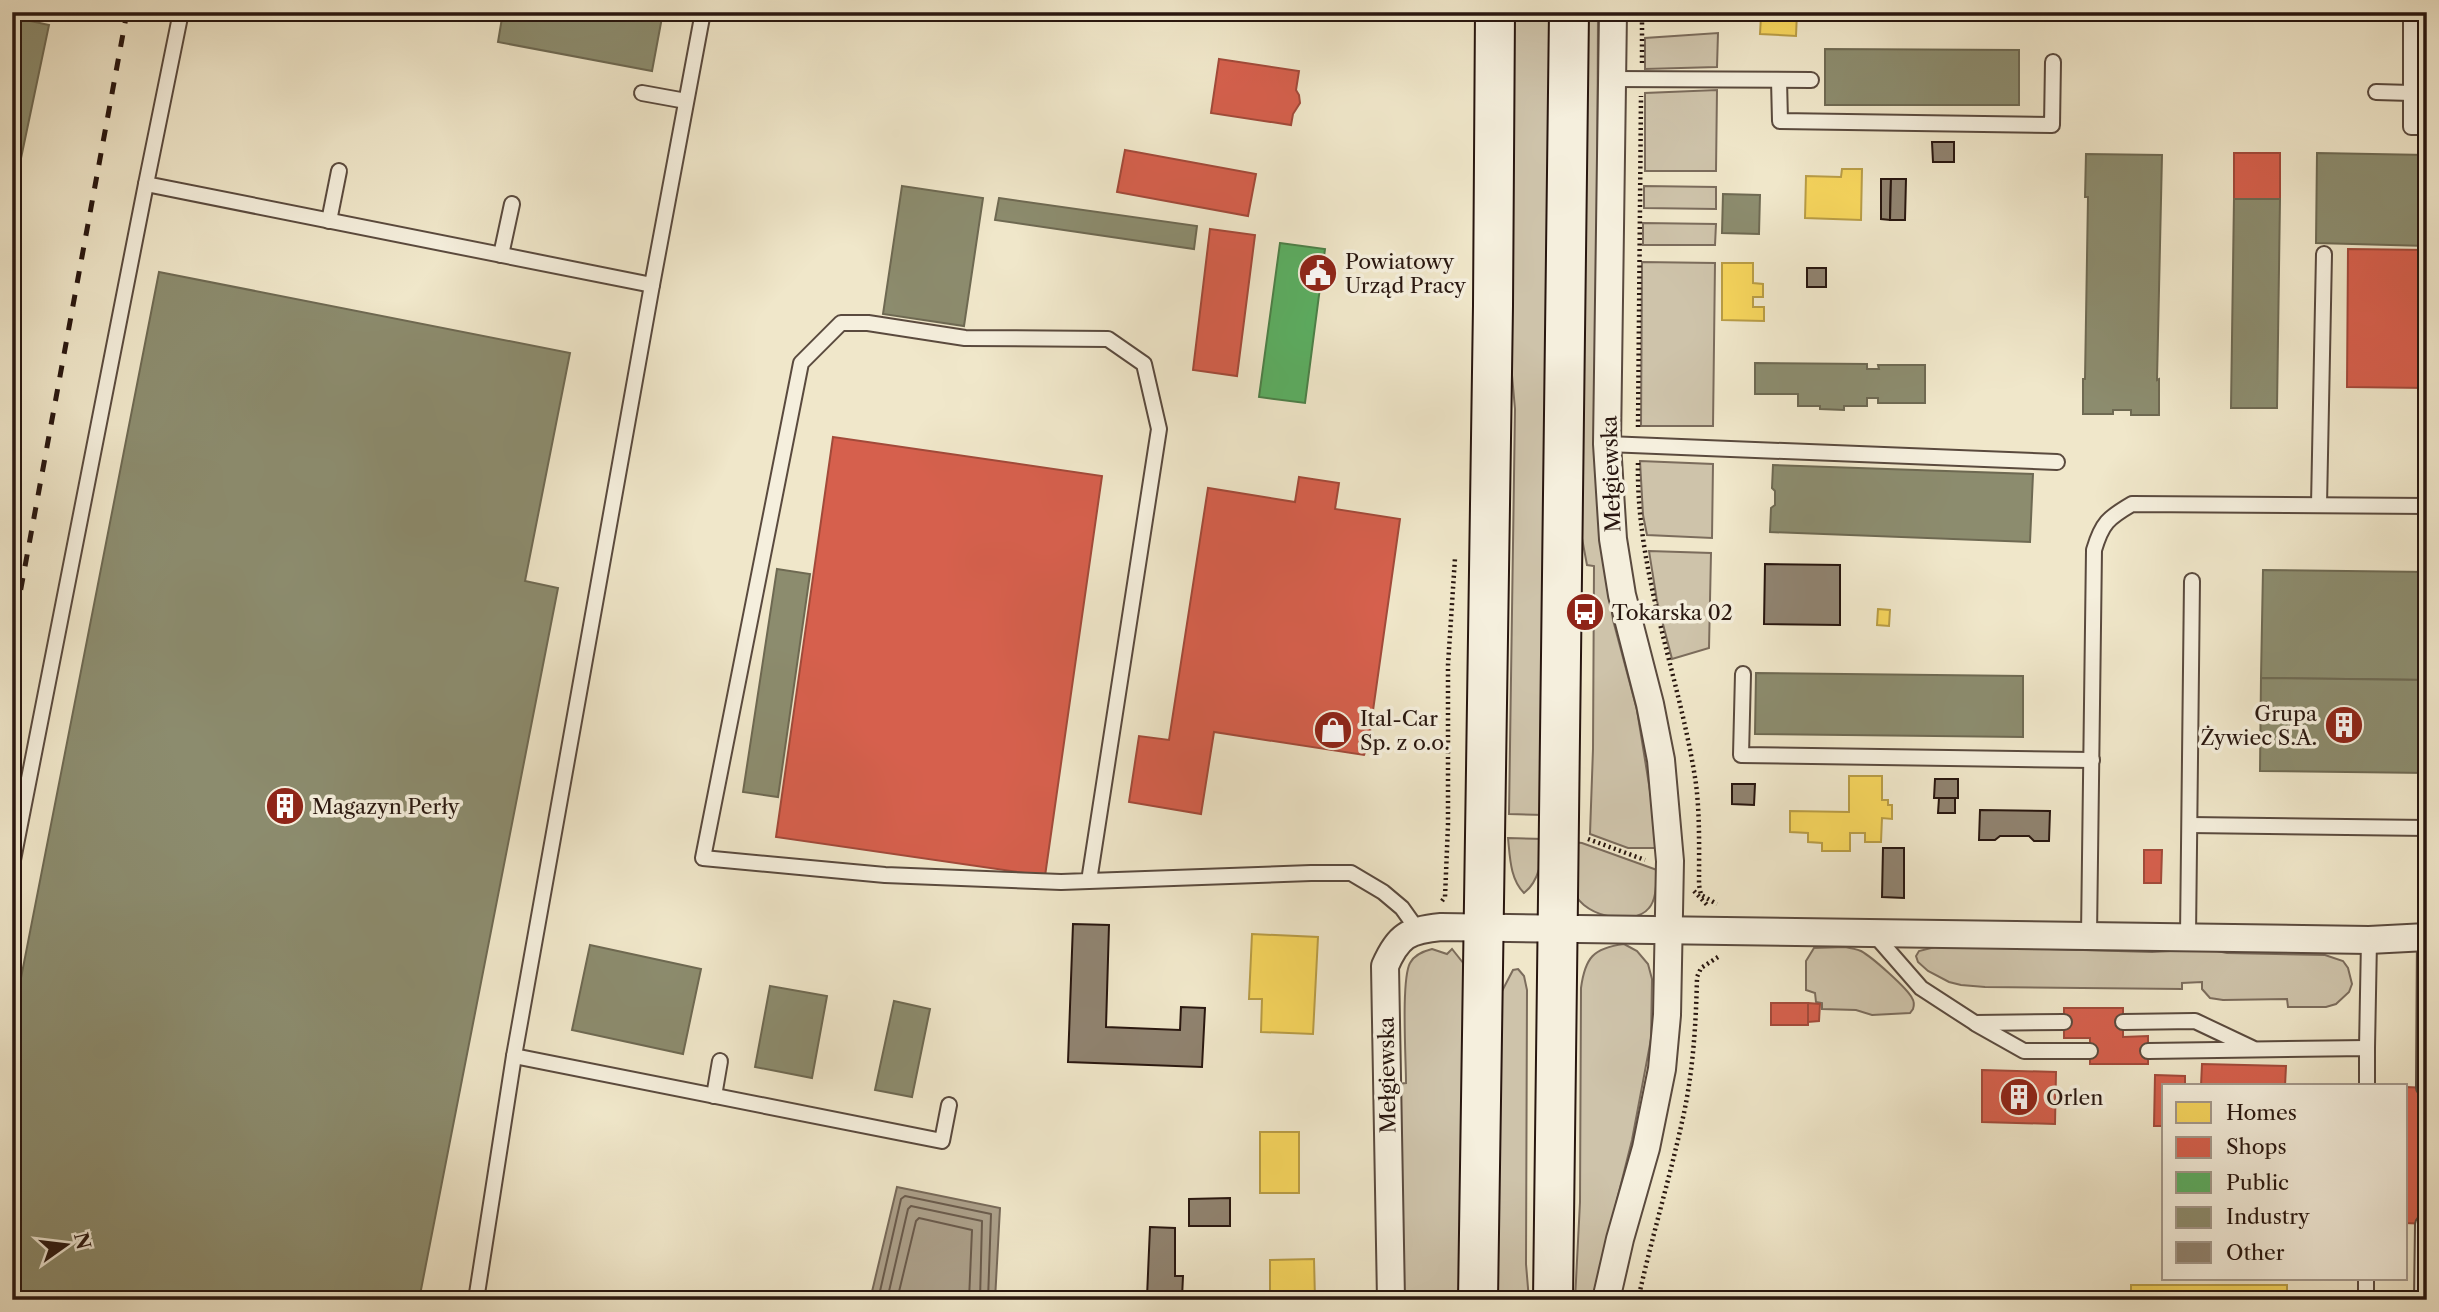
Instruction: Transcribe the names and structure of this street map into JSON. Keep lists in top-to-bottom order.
{
  "streets": {
    "street": ["Mełgiewska"]
  },
  "places": {
    "public building": ["Powiatowy Urząd Pracy"],
    "bus stop": ["Tokarska 02"],
    "building": ["Grupa Żywiec S.A.", "Magazyn Perły", "Orlen"],
    "shop": ["Ital-Car Sp. z o.o."]
  },
  "legend": [
    "Homes",
    "Shops",
    "Public",
    "Industry",
    "Other"
  ],
  "north": "right"
}
